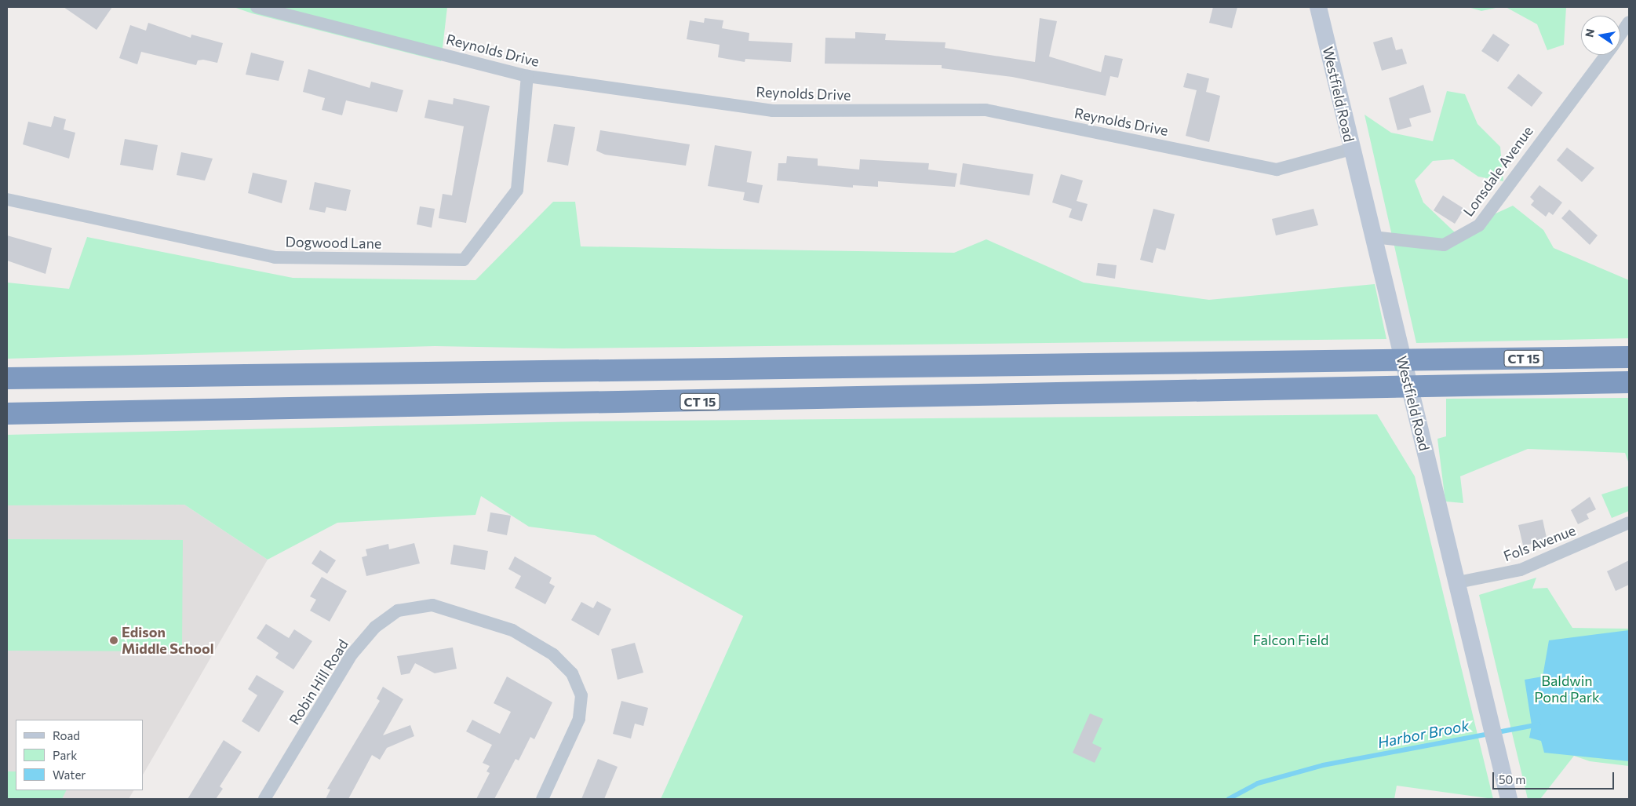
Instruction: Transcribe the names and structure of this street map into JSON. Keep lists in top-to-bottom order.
{
  "streets": {
    "highway": ["CT 15"],
    "street": [
      "Reynolds Drive",
      "Westfield Road",
      "Lonsdale Avenue",
      "Dogwood Lane",
      "Fols Avenue",
      "Robin Hill Road"
    ]
  },
  "crossings": [
    ["Reynolds Drive", "Westfield Road"],
    ["Reynolds Drive", "Dogwood Lane"],
    ["Westfield Road", "Lonsdale Avenue"],
    ["Westfield Road", "Fols Avenue"]
  ],
  "water": ["Harbor Brook"],
  "parks": ["Falcon Field", "Baldwin Pond Park"],
  "places": ["Edison Middle School"],
  "legend": ["Road", "Park", "Water"],
  "scale_bar": "50 m",
  "north": "left"
}
